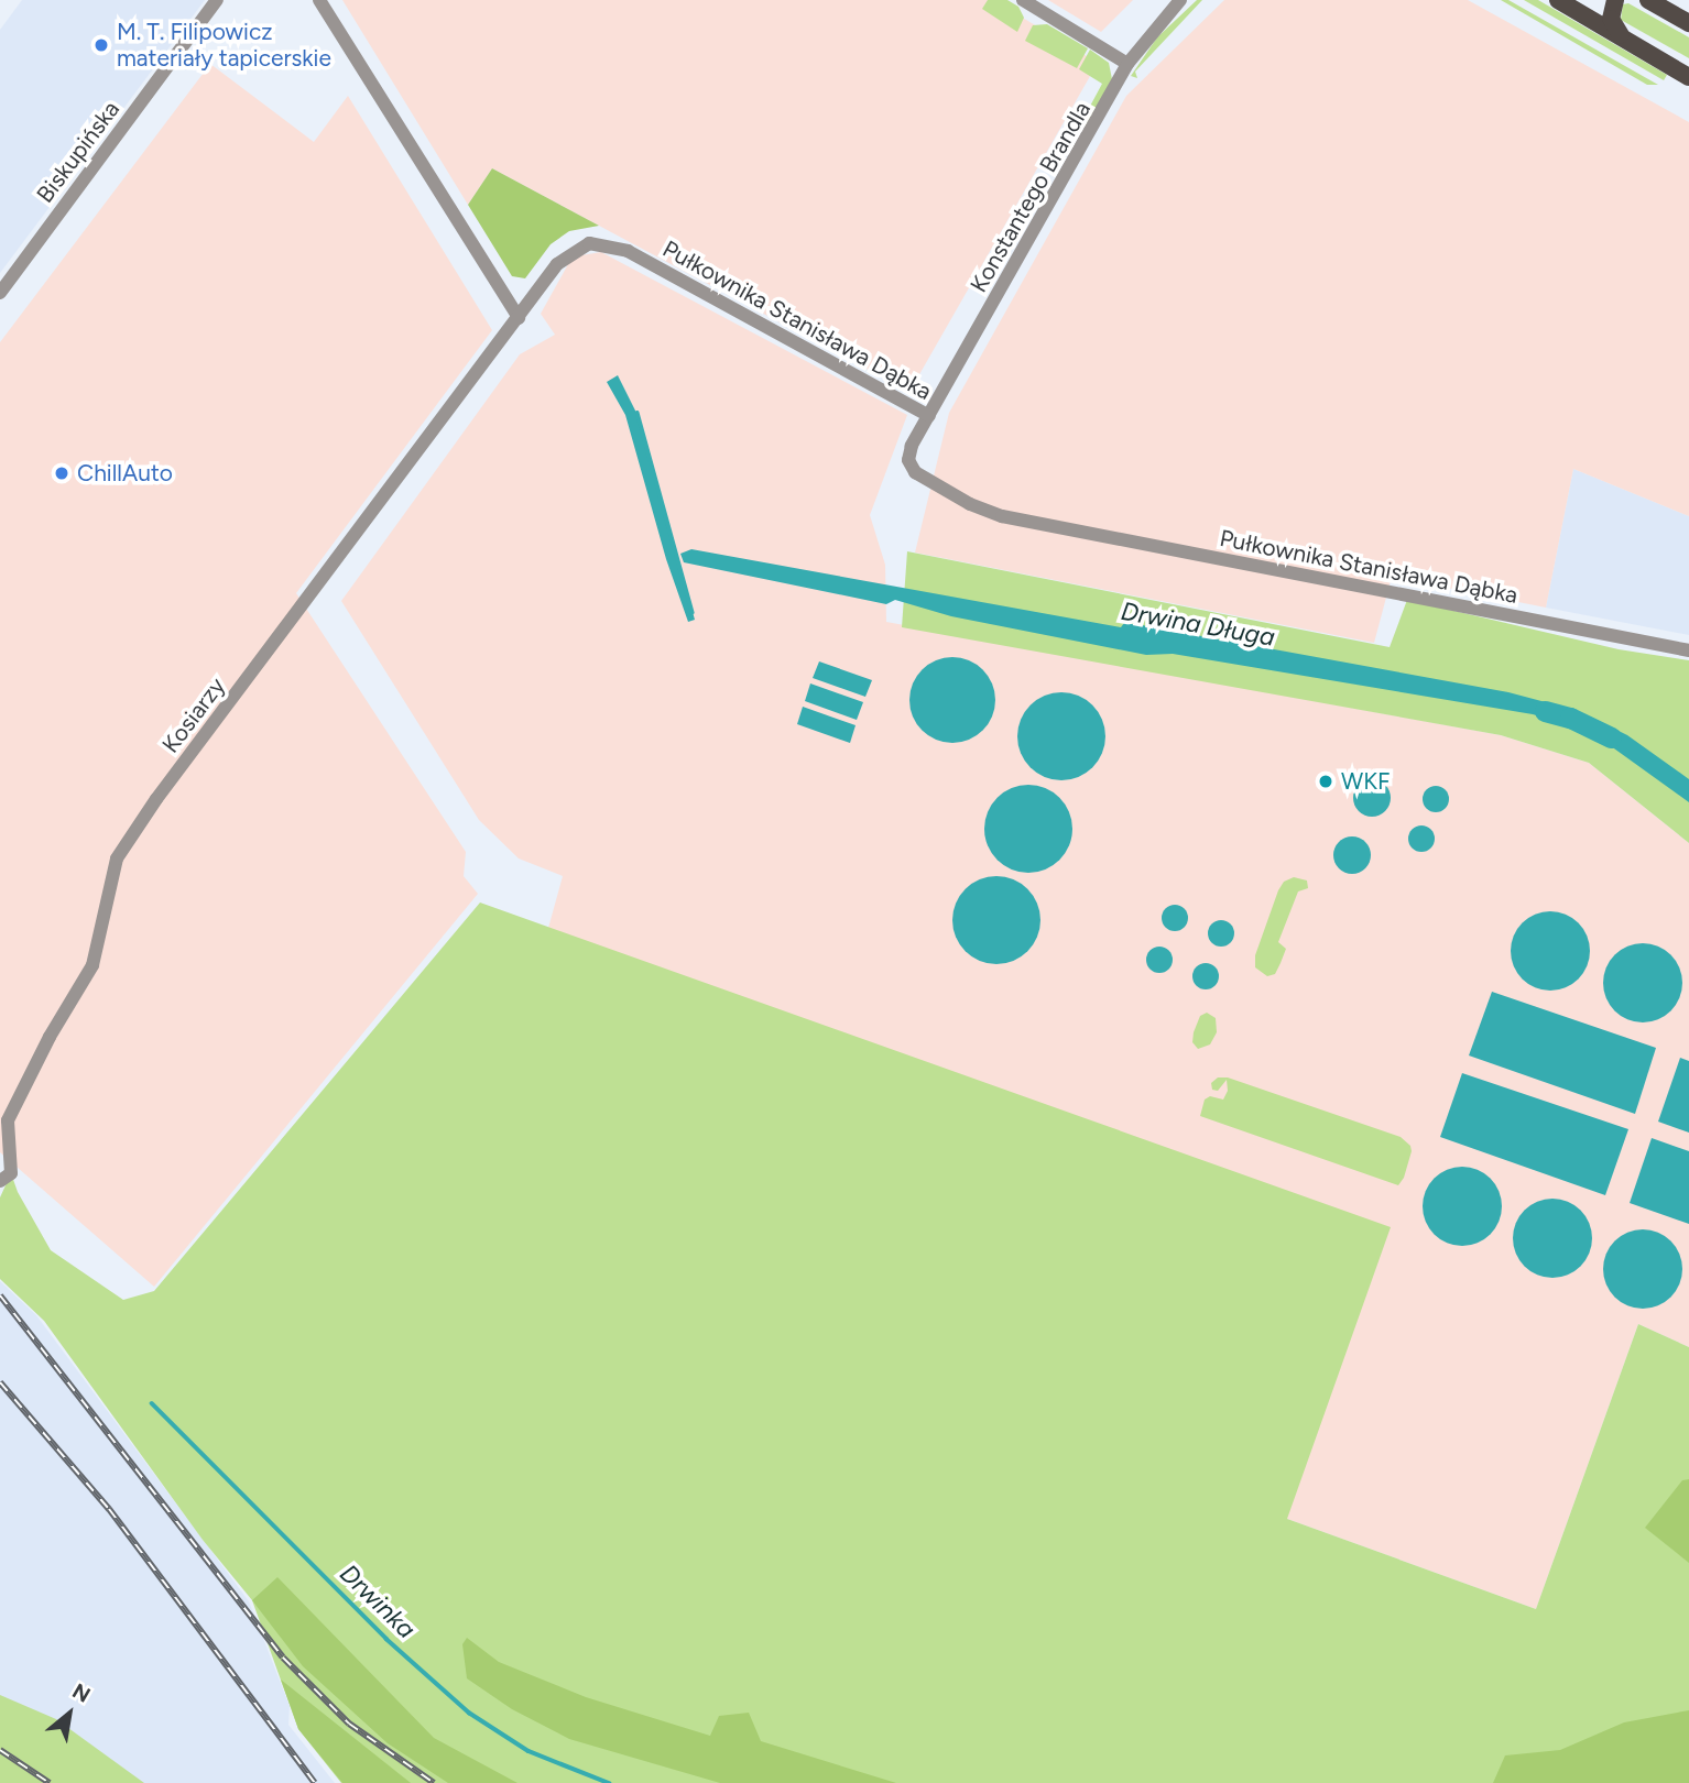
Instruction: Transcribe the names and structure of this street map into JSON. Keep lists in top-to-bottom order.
{
  "streets": {
    "street": [
      "Biskupińska",
      "Konstantego Brandla",
      "Pułkownika Stanisława Dąbka",
      "Kosiarzy"
    ]
  },
  "crossings": [
    ["Konstantego Brandla", "Pułkownika Stanisława Dąbka"],
    ["Pułkownika Stanisława Dąbka", "Kosiarzy"]
  ],
  "water": ["Drwina Długa", "Drwinka"],
  "places": ["M. T. Filipowicz materiały tapicerskie", "ChillAuto", "WKF"],
  "north": "top right"
}
